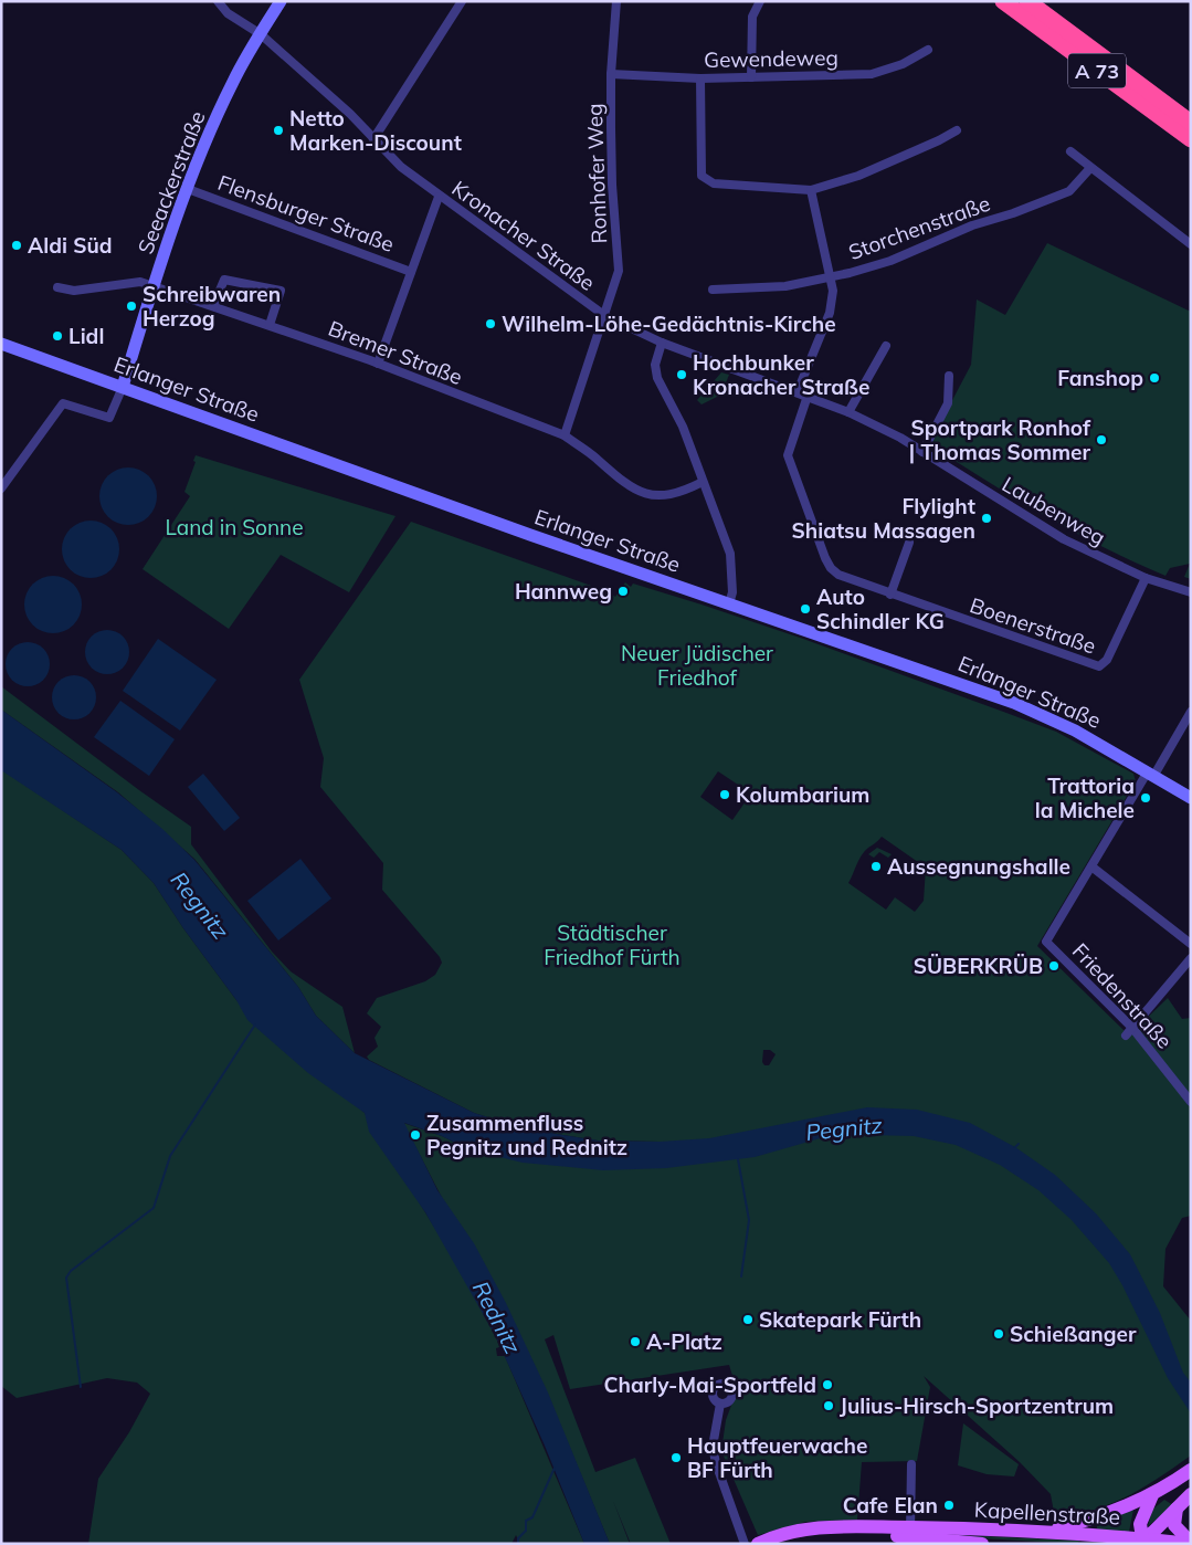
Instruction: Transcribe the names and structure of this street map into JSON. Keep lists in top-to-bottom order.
{
  "streets": {
    "highway": ["A 73"],
    "main road": ["Seeackerstraße", "Erlanger Straße", "Kapellenstraße"],
    "street": [
      "Gewendeweg",
      "Ronhofer Weg",
      "Flensburger Straße",
      "Storchenstraße",
      "Kronacher Straße",
      "Bremer Straße",
      "Laubenweg",
      "Boenerstraße",
      "Friedenstraße"
    ]
  },
  "crossings": [
    ["Gewendeweg", "Ronhofer Weg"],
    ["Ronhofer Weg", "Kronacher Straße"],
    ["Ronhofer Weg", "Bremer Straße"],
    ["Seeackerstraße", "Flensburger Straße"],
    ["Seeackerstraße", "Kronacher Straße"],
    ["Seeackerstraße", "Bremer Straße"],
    ["Seeackerstraße", "Erlanger Straße"],
    ["Kronacher Straße", "Laubenweg"],
    ["Laubenweg", "Boenerstraße"]
  ],
  "water": ["Regnitz", "Pegnitz", "Rednitz"],
  "parks": ["Land in Sonne", "Neuer Jüdischer Friedhof", "Städtischer Friedhof Fürth"],
  "places": [
    "Netto Marken-Discount",
    "Aldi Süd",
    "Schreibwaren Herzog",
    "Wilhelm-Löhe-Gedächtnis-Kirche",
    "Lidl",
    "Hochbunker Kronacher Straße",
    "Fanshop",
    "Sportpark Ronhof | Thomas Sommer",
    "Flylight Shiatsu Massagen",
    "Hannweg",
    "Auto Schindler KG",
    "Kolumbarium",
    "Trattoria la Michele",
    "Aussegnungshalle",
    "SÜBERKRÜB",
    "Zusammenfluss Pegnitz und Rednitz",
    "Skatepark Fürth",
    "Schießanger",
    "A-Platz",
    "Charly-Mai-Sportfeld",
    "Julius-Hirsch-Sportzentrum",
    "Hauptfeuerwache BF Fürth",
    "Cafe Elan"
  ]
}
